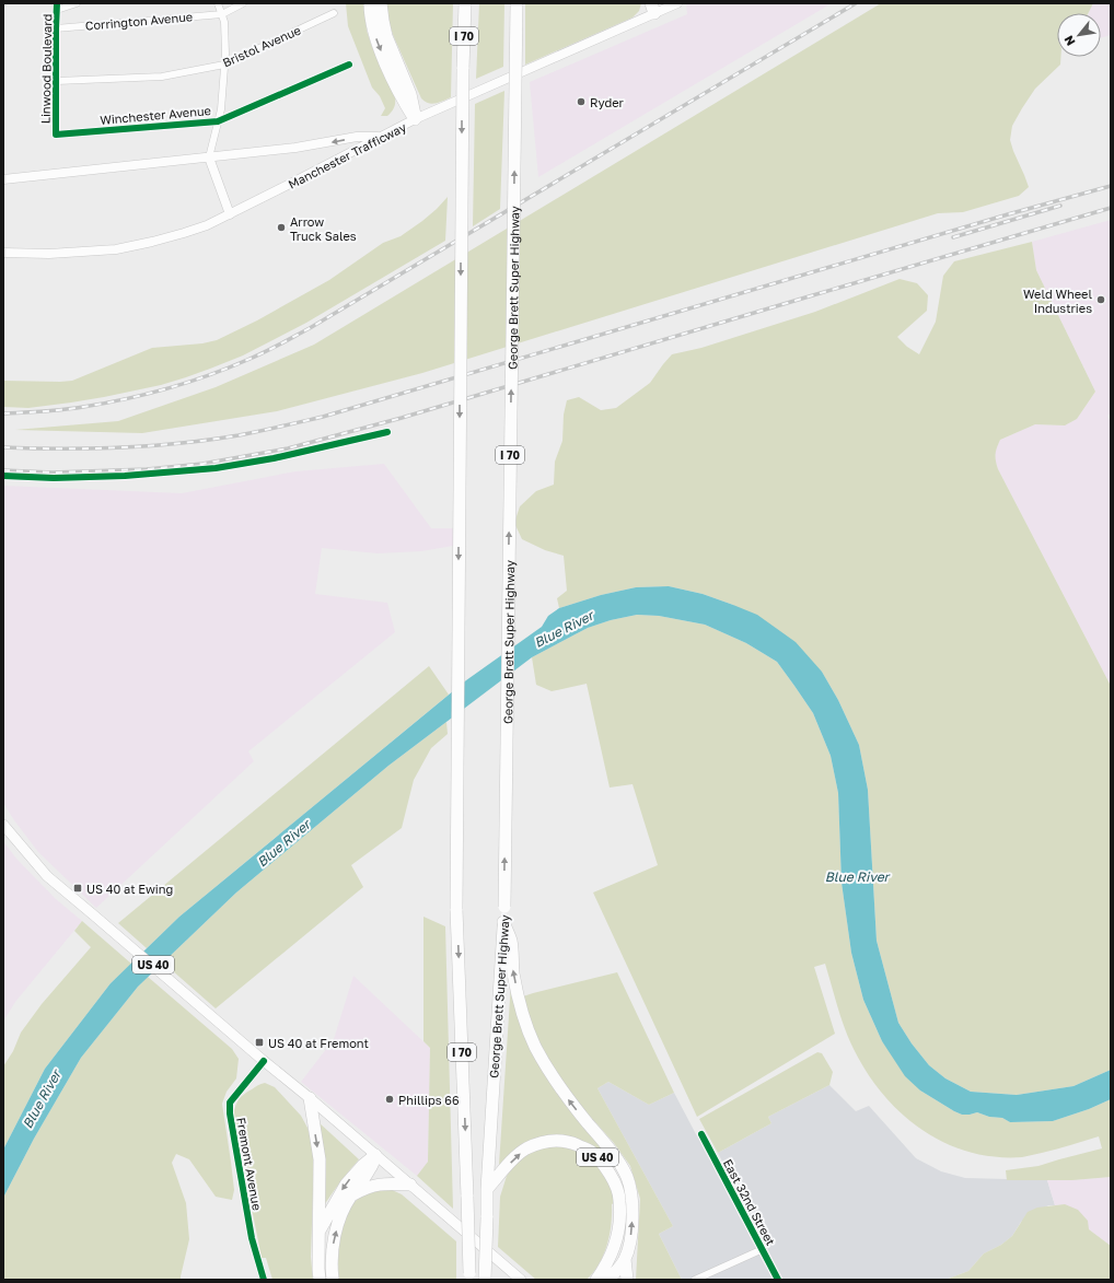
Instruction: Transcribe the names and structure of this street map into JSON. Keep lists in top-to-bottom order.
{
  "streets": {
    "highway": ["I 70", "George Brett Super Highway", "US 40"],
    "main road": ["Manchester Trafficway"],
    "street": [
      "Corrington Avenue",
      "Bristol Avenue",
      "Linwood Boulevard",
      "Winchester Avenue",
      "Fremont Avenue",
      "East 32nd Street"
    ]
  },
  "crossings": [
    ["Corrington Avenue", "Linwood Boulevard"],
    ["Bristol Avenue", "Linwood Boulevard"],
    ["Linwood Boulevard", "Winchester Avenue"],
    ["George Brett Super Highway", "US 40"],
    ["US 40", "Fremont Avenue"]
  ],
  "water": ["Blue River"],
  "places": {
    "other": [
      "Ryder",
      "Arrow Truck Sales",
      "Weld Wheel Industries",
      "Phillips 66"
    ],
    "transit": ["US 40 at Ewing", "US 40 at Fremont"]
  },
  "north": "bottom left"
}
